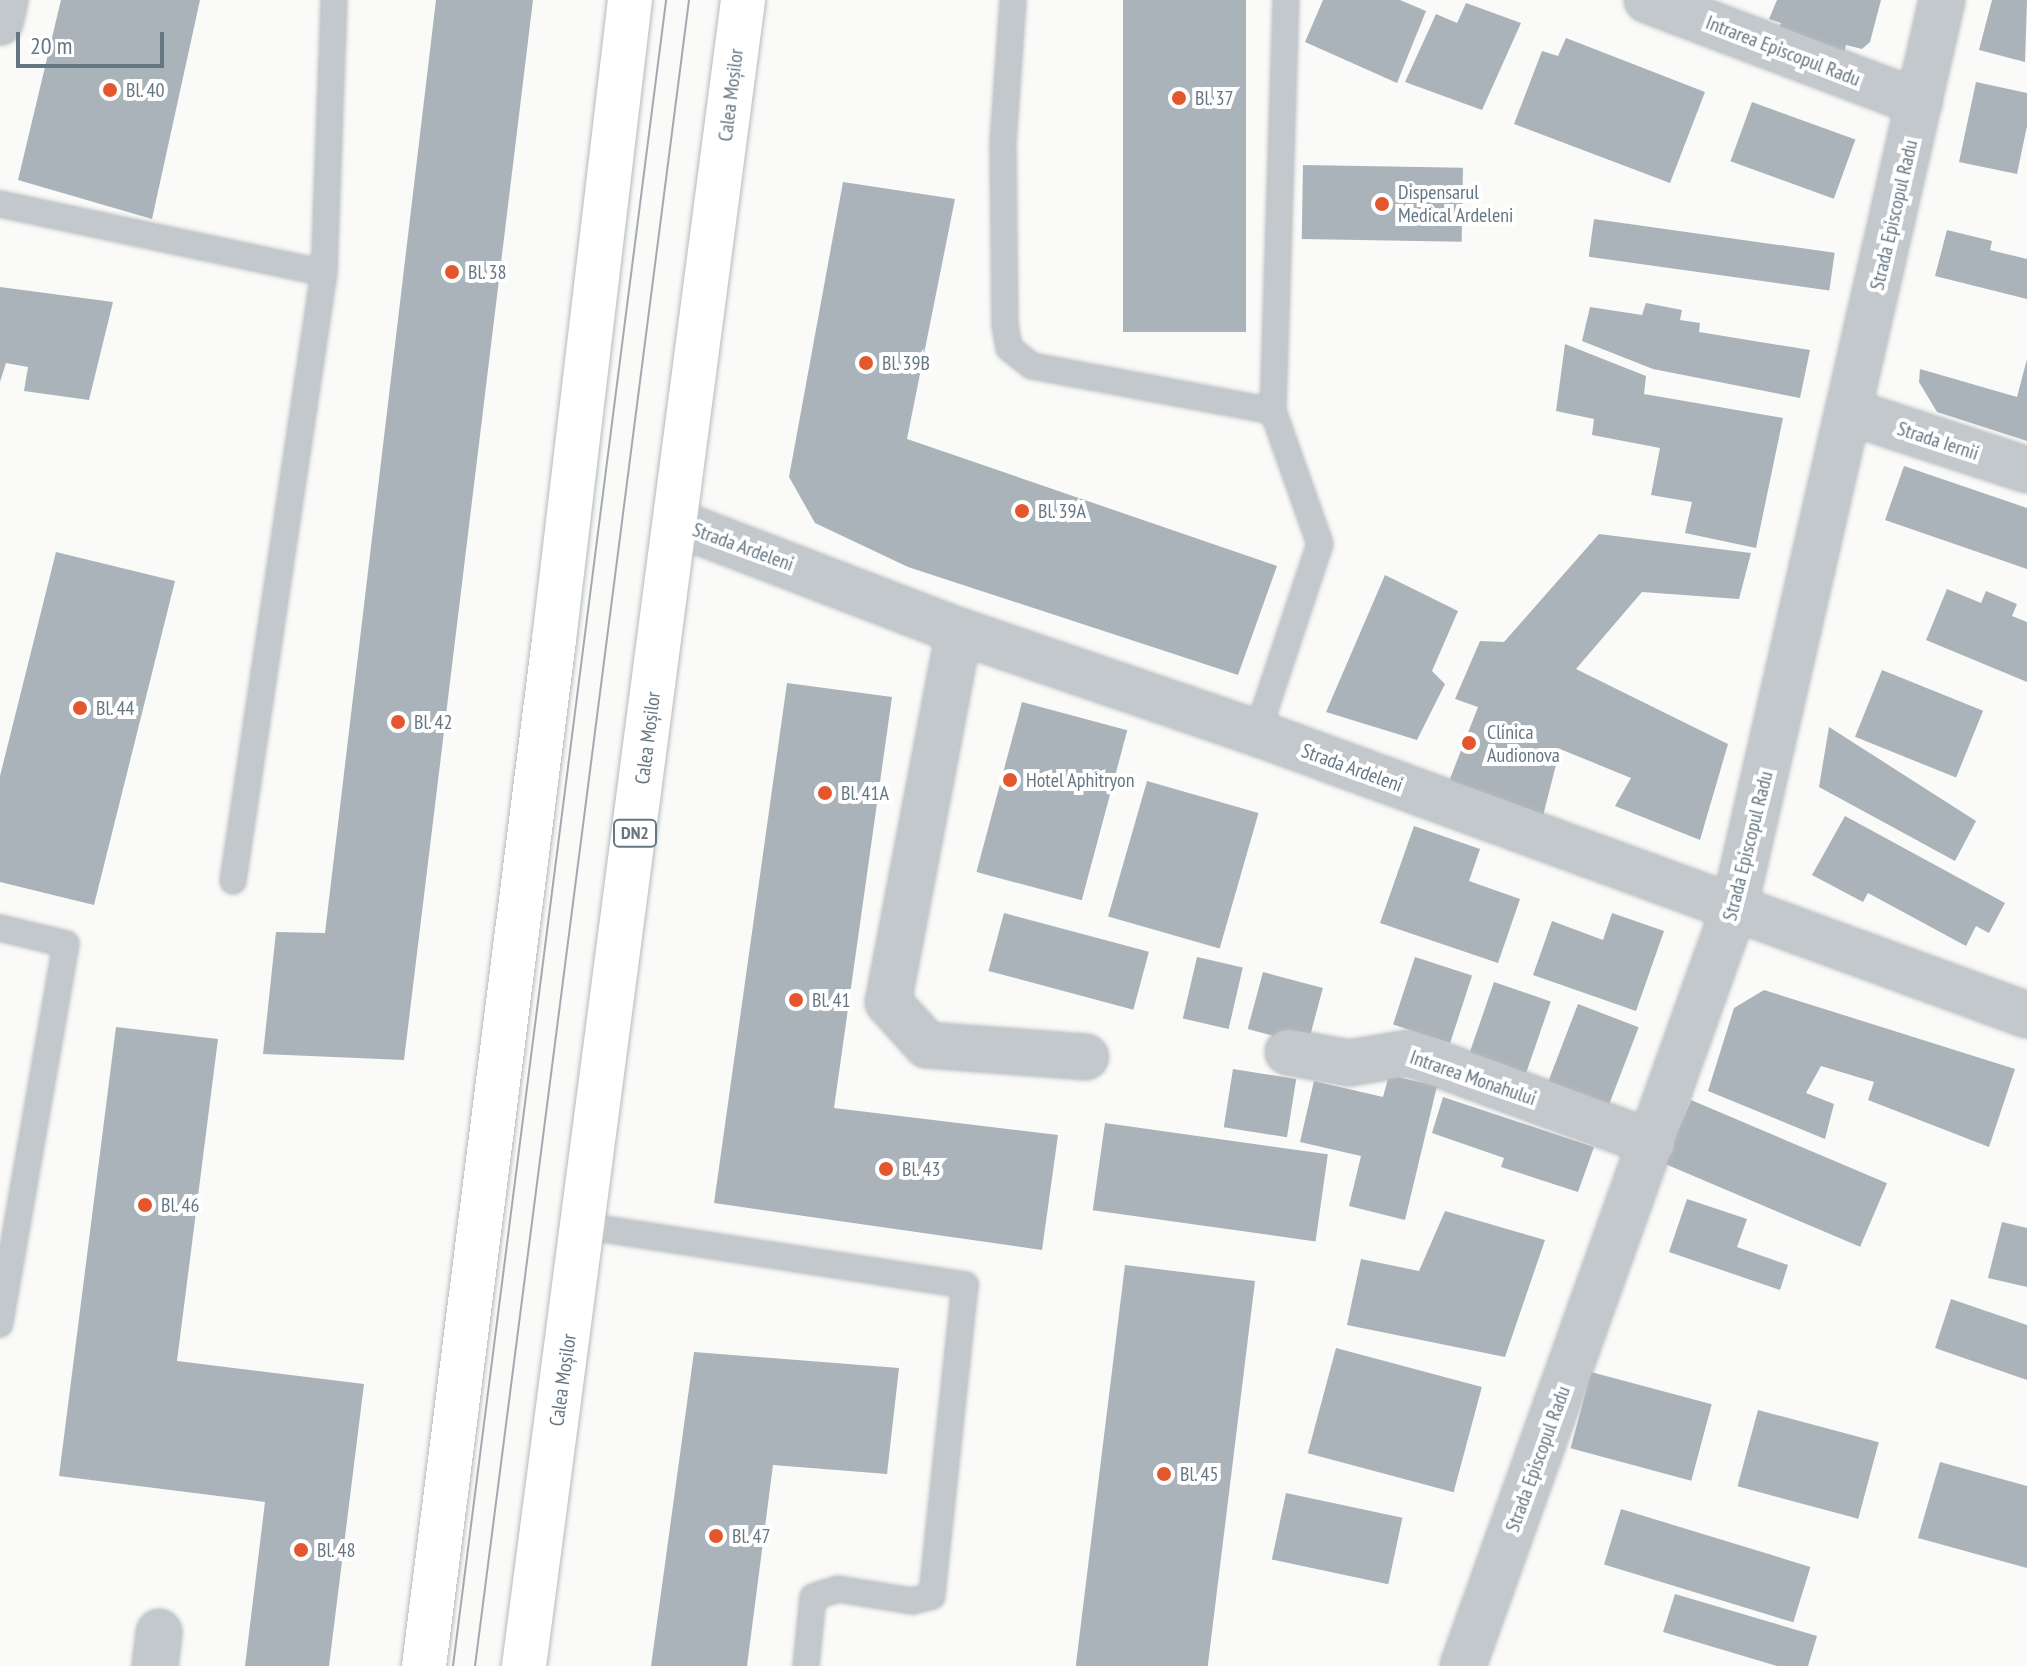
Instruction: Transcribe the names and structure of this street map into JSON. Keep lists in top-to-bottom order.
{
  "streets": {
    "main road": ["Calea Moșilor", "DN2"],
    "street": [
      "Intrarea Episcopul Radu",
      "Strada Episcopul Radu",
      "Strada Iernii",
      "Strada Ardeleni",
      "Intrarea Monahului"
    ]
  },
  "crossings": [
    ["Intrarea Episcopul Radu", "Strada Episcopul Radu"],
    ["Calea Moșilor", "Strada Ardeleni"],
    ["Strada Episcopul Radu", "Strada Iernii"],
    ["Strada Episcopul Radu", "Strada Ardeleni"],
    ["Strada Episcopul Radu", "Intrarea Monahului"]
  ],
  "places": [
    "Bl. 40",
    "Bl. 37",
    "Dispensarul Medical Ardeleni",
    "Bl. 38",
    "Bl. 39B",
    "Bl. 39A",
    "Bl. 44",
    "Bl. 42",
    "Clinica Audionova",
    "Hotel Aphitryon",
    "Bl. 41A",
    "Bl. 41",
    "Bl. 43",
    "Bl. 46",
    "Bl. 45",
    "Bl. 47",
    "Bl. 48"
  ],
  "scale_bar": "20 m"
}
